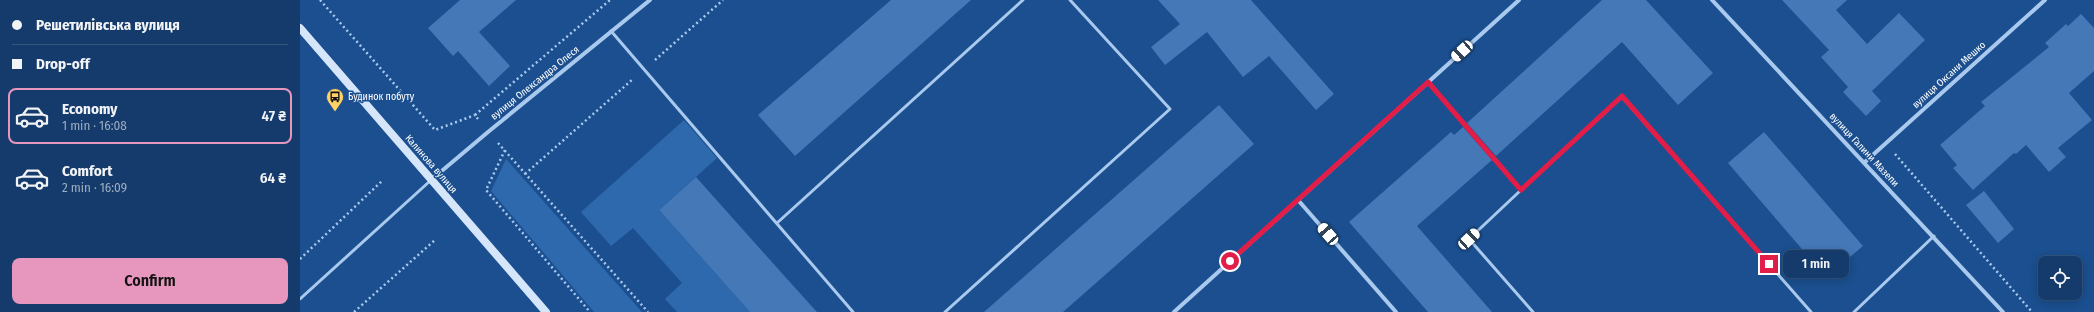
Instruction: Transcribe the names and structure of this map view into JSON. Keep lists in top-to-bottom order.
{
  "streets": {
    "main road": ["Калинова вулиця"],
    "street": ["вулиця Оксани Мешко", "вулиця Олександра Олеся", "вулиця Галини Мазепи"]
  },
  "crossings": [
    ["вулиця Оксани Мешко", "вулиця Галини Мазепи"],
    ["вулиця Олександра Олеся", "Калинова вулиця"]
  ],
  "places": {
    "bus stop": ["Будинок побуту"]
  },
  "page": {
    "banner": ["Решетилівська вулиця", "Drop-off"],
    "list": [
      {
        "name": "Economy",
        "note": "1 min · 16:08",
        "value": "47 ₴"
      },
      {
        "name": "Comfort",
        "note": "2 min · 16:09",
        "value": "64 ₴"
      }
    ],
    "buttons": "Confirm",
    "bubble": "1 min"
  }
}
